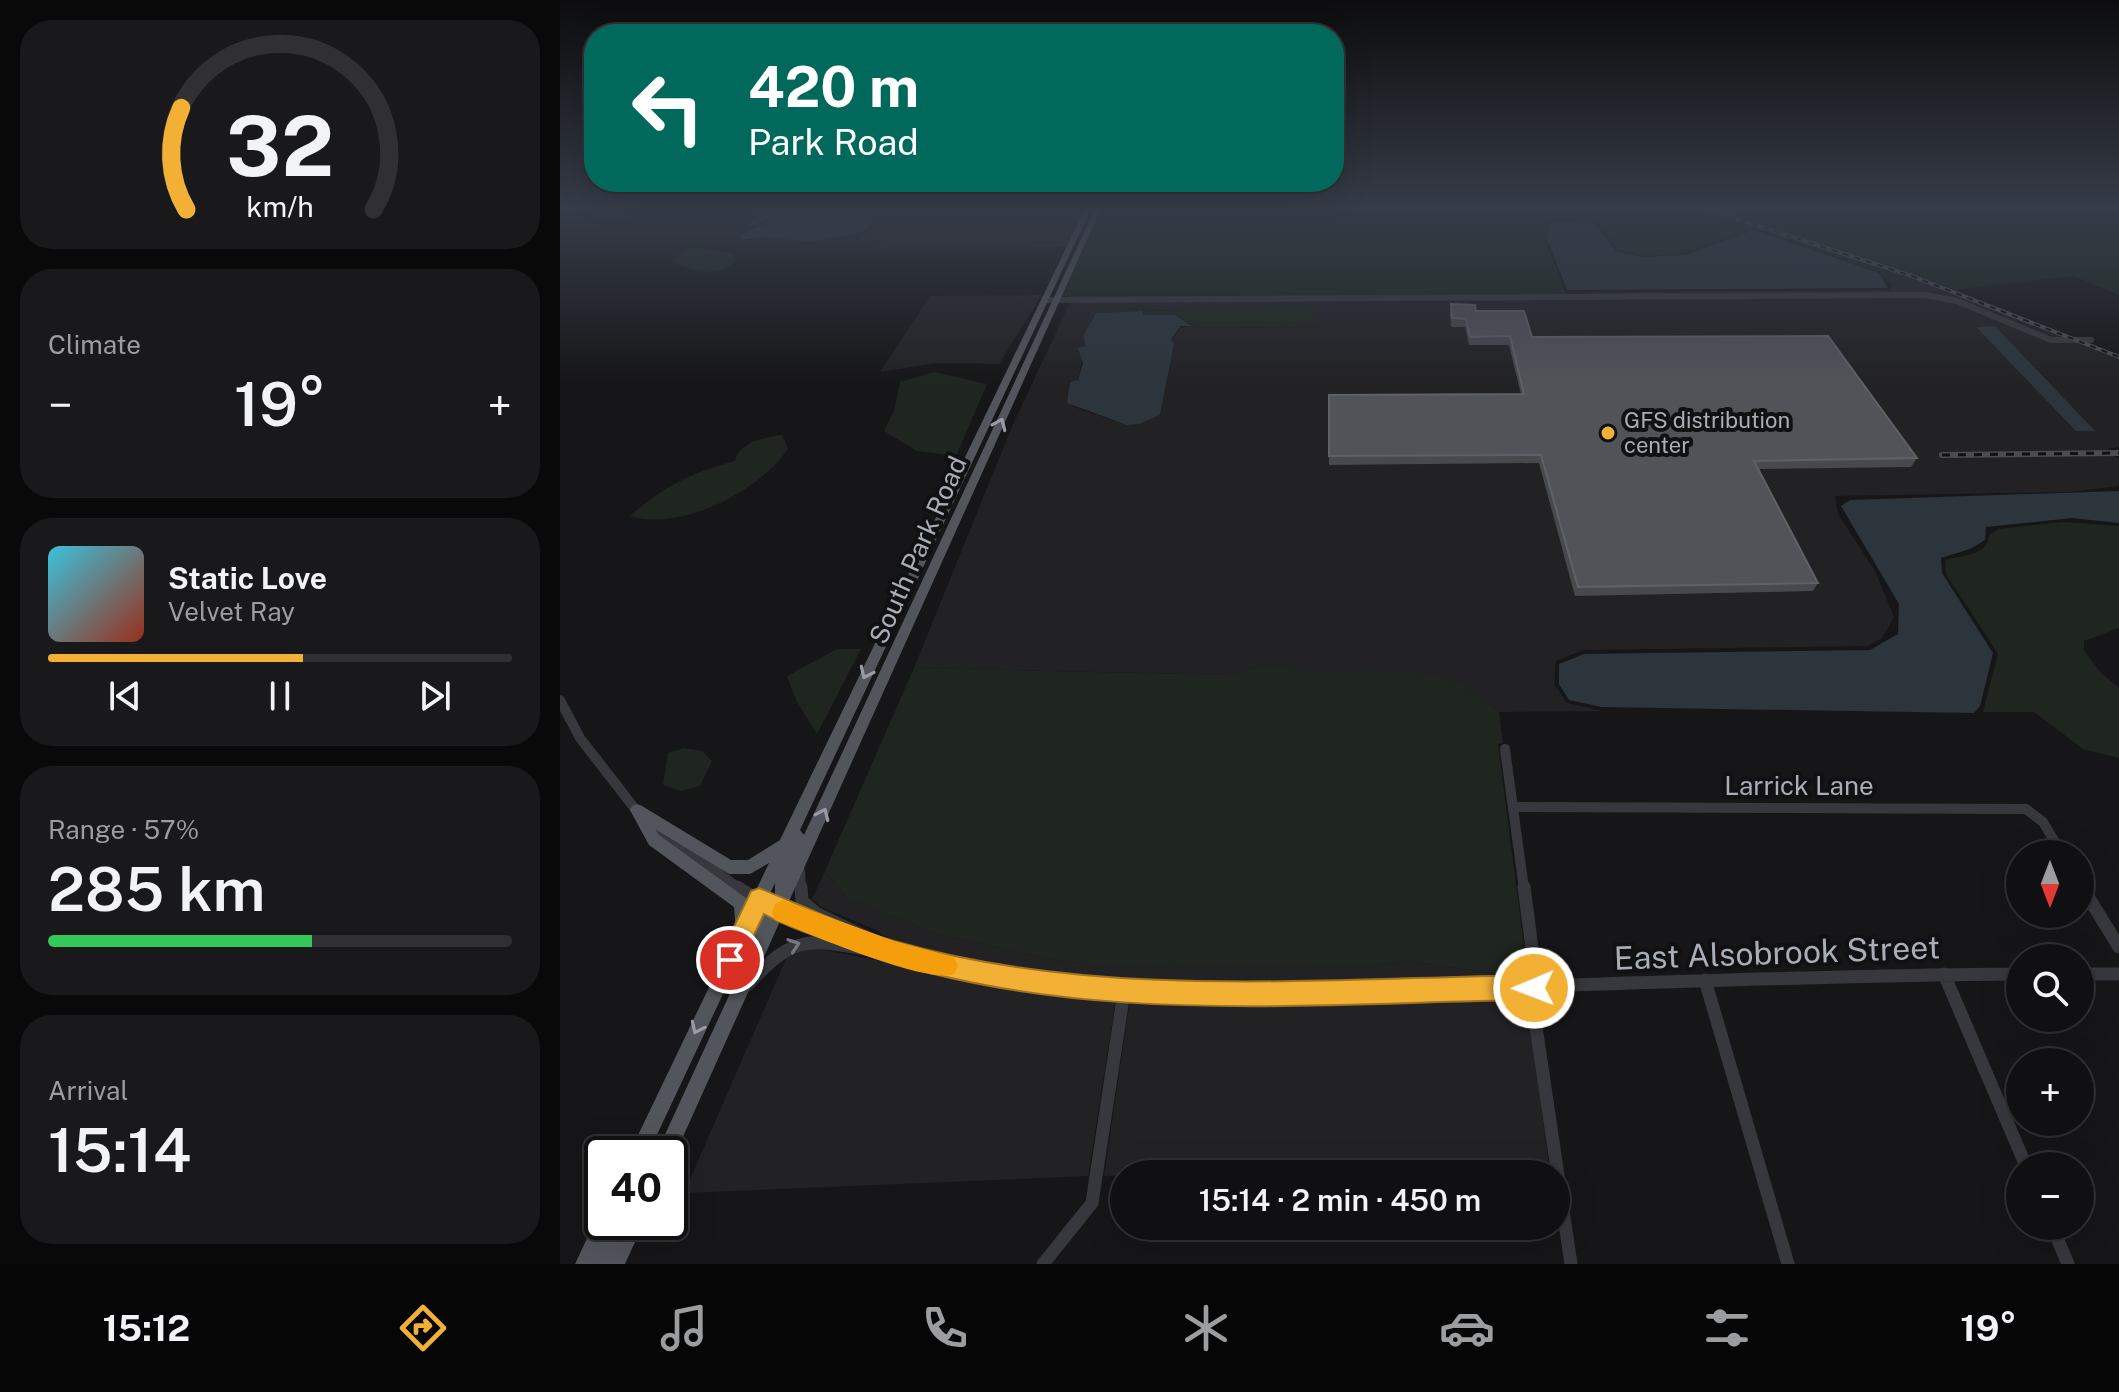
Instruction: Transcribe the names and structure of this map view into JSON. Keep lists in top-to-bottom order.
{
  "streets": {
    "main road": ["South Park Road"],
    "street": ["Larrick Lane", "East Alsobrook Street"]
  },
  "crossings": [
    ["South Park Road", "East Alsobrook Street"]
  ],
  "places": ["GFS distribution center"],
  "north": "bottom",
  "page": {
    "turn": ["420 m", "Park Road"],
    "tile": [
      "Climate",
      ["Range · 57%", "285 km"],
      ["Arrival", "15:14"]
    ],
    "heat": ["−", "19°", "+"],
    "song": ["Static Love", "Velvet Ray"],
    "map_buttons": ["+", "−"],
    "limit": "40",
    "trip": "15:14 · 2 min · 450 m",
    "tabs": ["15:12", "19°"],
    "gauge": ["32", "km/h"]
  }
}
